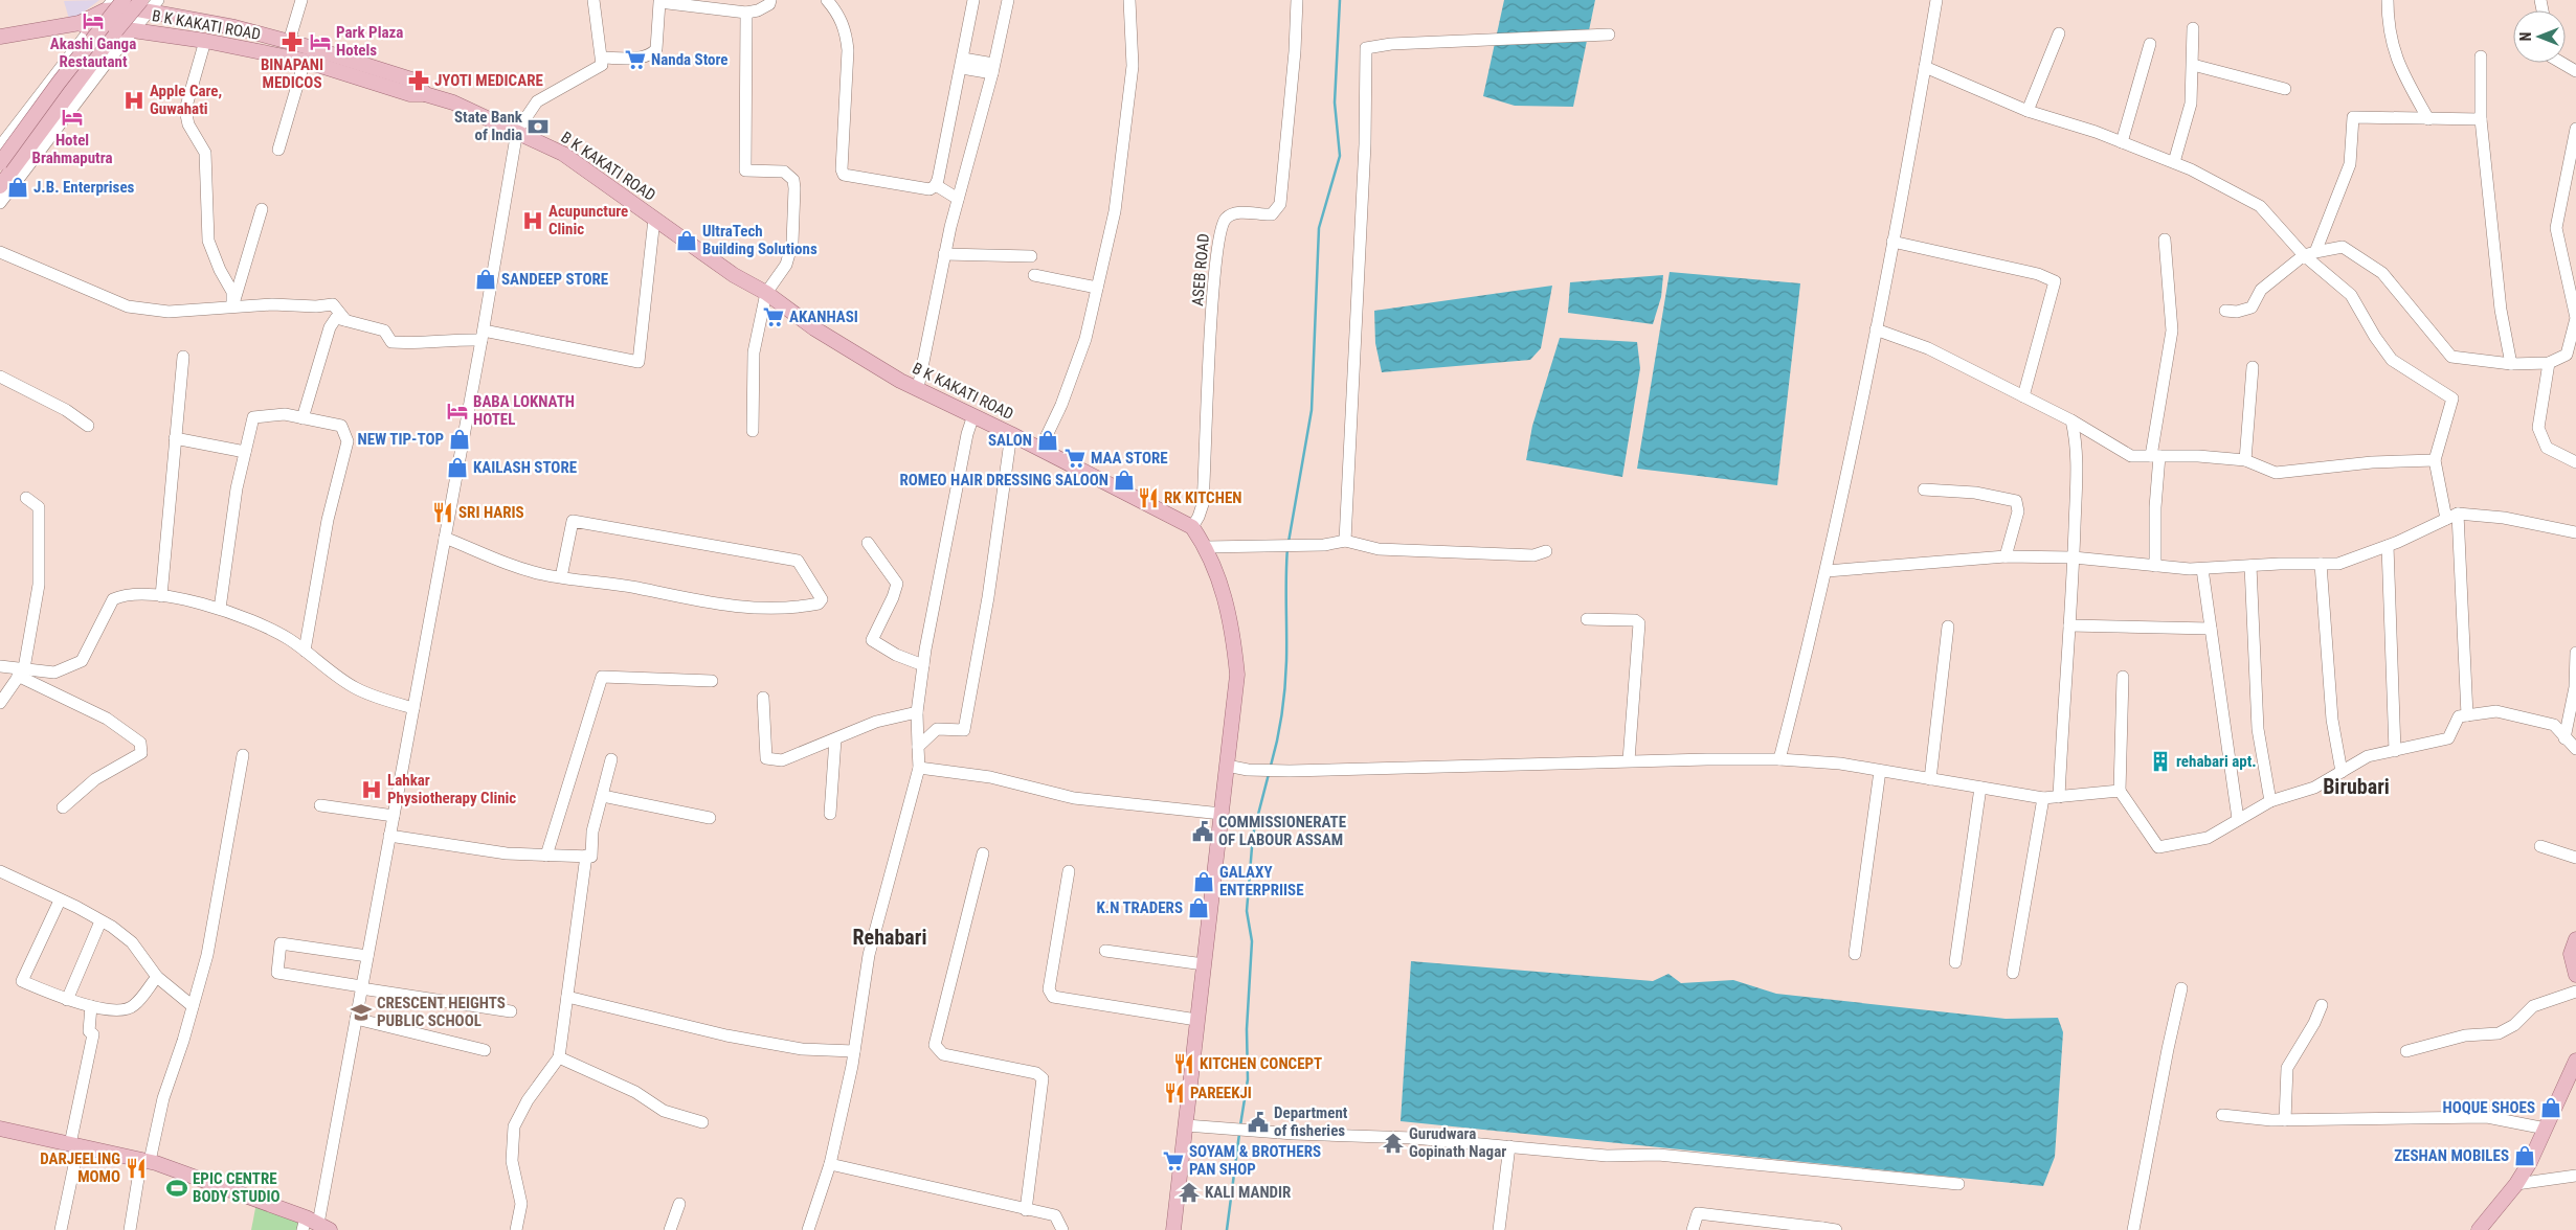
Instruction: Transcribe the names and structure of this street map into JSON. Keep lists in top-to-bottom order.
{
  "streets": {
    "main road": ["B K KAKATI ROAD"],
    "street": ["ASEB ROAD"]
  },
  "crossings": [
    ["B K KAKATI ROAD", "ASEB ROAD"]
  ],
  "districts": ["Birubari", "Rehabari"],
  "places": {
    "hotel": [
      "Akashi Ganga Restautant",
      "Park Plaza Hotels",
      "Hotel Brahmaputra",
      "BABA LOKNATH HOTEL"
    ],
    "pharmacy": ["BINAPANI MEDICOS", "JYOTI MEDICARE"],
    "supermarket": [
      "Nanda Store",
      "AKANHASI",
      "MAA STORE",
      "SOYAM & BROTHERS PAN SHOP"
    ],
    "hospital": ["Apple Care, Guwahati", "Acupuncture Clinic", "Lahkar Physiotherapy Clinic"],
    "bank": ["State Bank of India"],
    "shop": [
      "J.B. Enterprises",
      "UltraTech Building Solutions",
      "SANDEEP STORE",
      "NEW TIP-TOP",
      "SALON",
      "KAILASH STORE",
      "ROMEO HAIR DRESSING SALOON",
      "GALAXY ENTERPRIISE",
      "K.N TRADERS",
      "HOQUE SHOES",
      "ZESHAN MOBILES"
    ],
    "restaurant": [
      "RK KITCHEN",
      "SRI HARIS",
      "KITCHEN CONCEPT",
      "PAREEKJI",
      "DARJEELING MOMO"
    ],
    "building": ["rehabari apt."],
    "public building": ["COMMISSIONERATE OF LABOUR ASSAM", "Department of fisheries"],
    "school or university": ["CRESCENT HEIGHTS PUBLIC SCHOOL"],
    "temple": ["Gurudwara Gopinath Nagar", "KALI MANDIR"],
    "sports": ["EPIC CENTRE BODY STUDIO"]
  },
  "north": "left"
}
